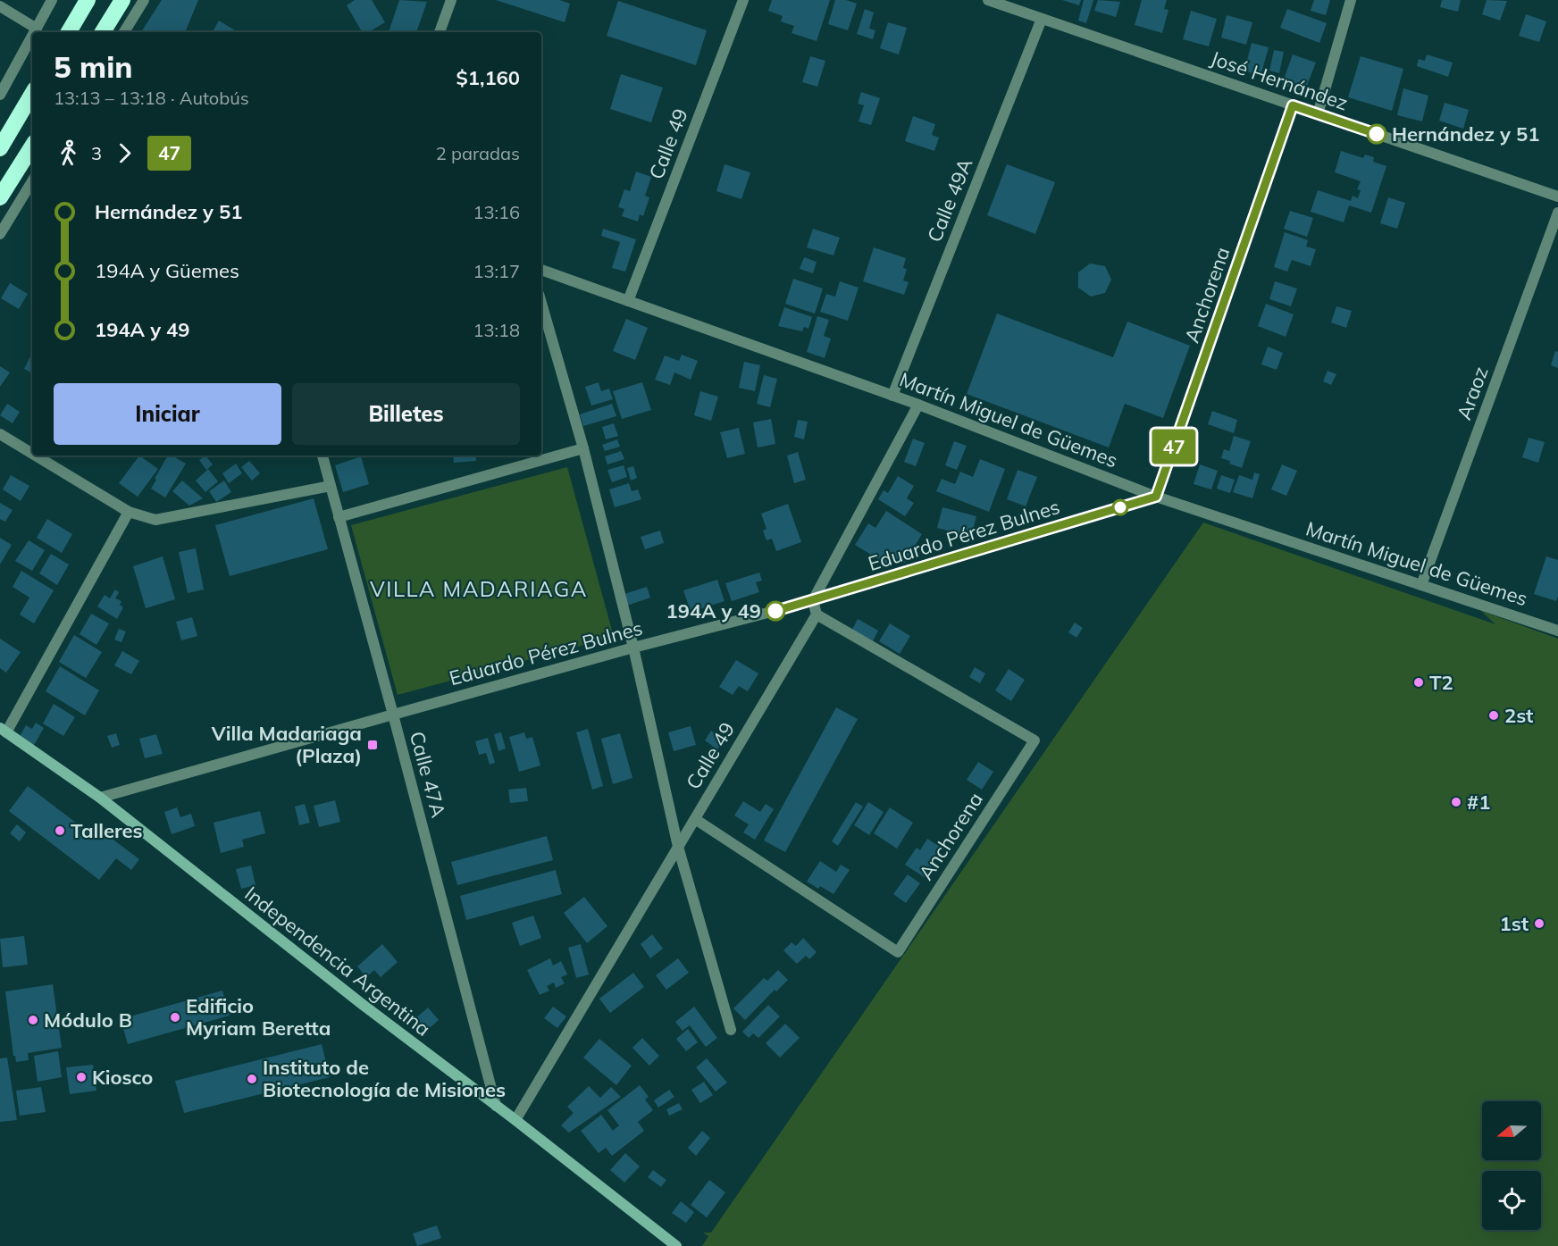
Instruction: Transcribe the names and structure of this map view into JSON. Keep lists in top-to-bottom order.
{
  "streets": {
    "main road": ["Independencia Argentina"],
    "street": [
      "José Hernández",
      "Calle 49",
      "Calle 49A",
      "Anchorena",
      "Araoz",
      "Martín Miguel de Güemes",
      "Eduardo Pérez Bulnes",
      "Calle 47A"
    ]
  },
  "crossings": [
    ["José Hernández", "Calle 49A"],
    ["José Hernández", "Anchorena"],
    ["Calle 49", "Anchorena"],
    ["Calle 49", "Martín Miguel de Güemes"],
    ["Calle 49", "Independencia Argentina"],
    ["Calle 49A", "Martín Miguel de Güemes"],
    ["Anchorena", "Martín Miguel de Güemes"],
    ["Anchorena", "Eduardo Pérez Bulnes"],
    ["Araoz", "Martín Miguel de Güemes"],
    ["Martín Miguel de Güemes", "Eduardo Pérez Bulnes"],
    ["Eduardo Pérez Bulnes", "Calle 47A"],
    ["Eduardo Pérez Bulnes", "Independencia Argentina"],
    ["Calle 47A", "Independencia Argentina"]
  ],
  "districts": ["VILLA MADARIAGA"],
  "places": {
    "other": [
      "Hernández y 51",
      "194A y 49",
      "T2",
      "2st",
      "#1",
      "Talleres",
      "1st",
      "Edificio Myriam Beretta",
      "Módulo B",
      "Kiosco",
      "Instituto de Biotecnología de Misiones"
    ],
    "transit": ["Villa Madariaga (Plaza)"]
  },
  "lines": ["bus line 47"],
  "north": "left",
  "page": {
    "on_map": "47",
    "heading": ["5 min", "13:13 – 13:18 · Autobús", "$1,160"],
    "legs": ["3", "47", "2 paradas"],
    "list": [
      {
        "name": "Hernández y 51",
        "value": "13:16"
      },
      {
        "name": "194A y Güemes",
        "value": "13:17"
      },
      {
        "name": "194A y 49",
        "value": "13:18"
      }
    ],
    "buttons": ["Iniciar", "Billetes"]
  }
}
